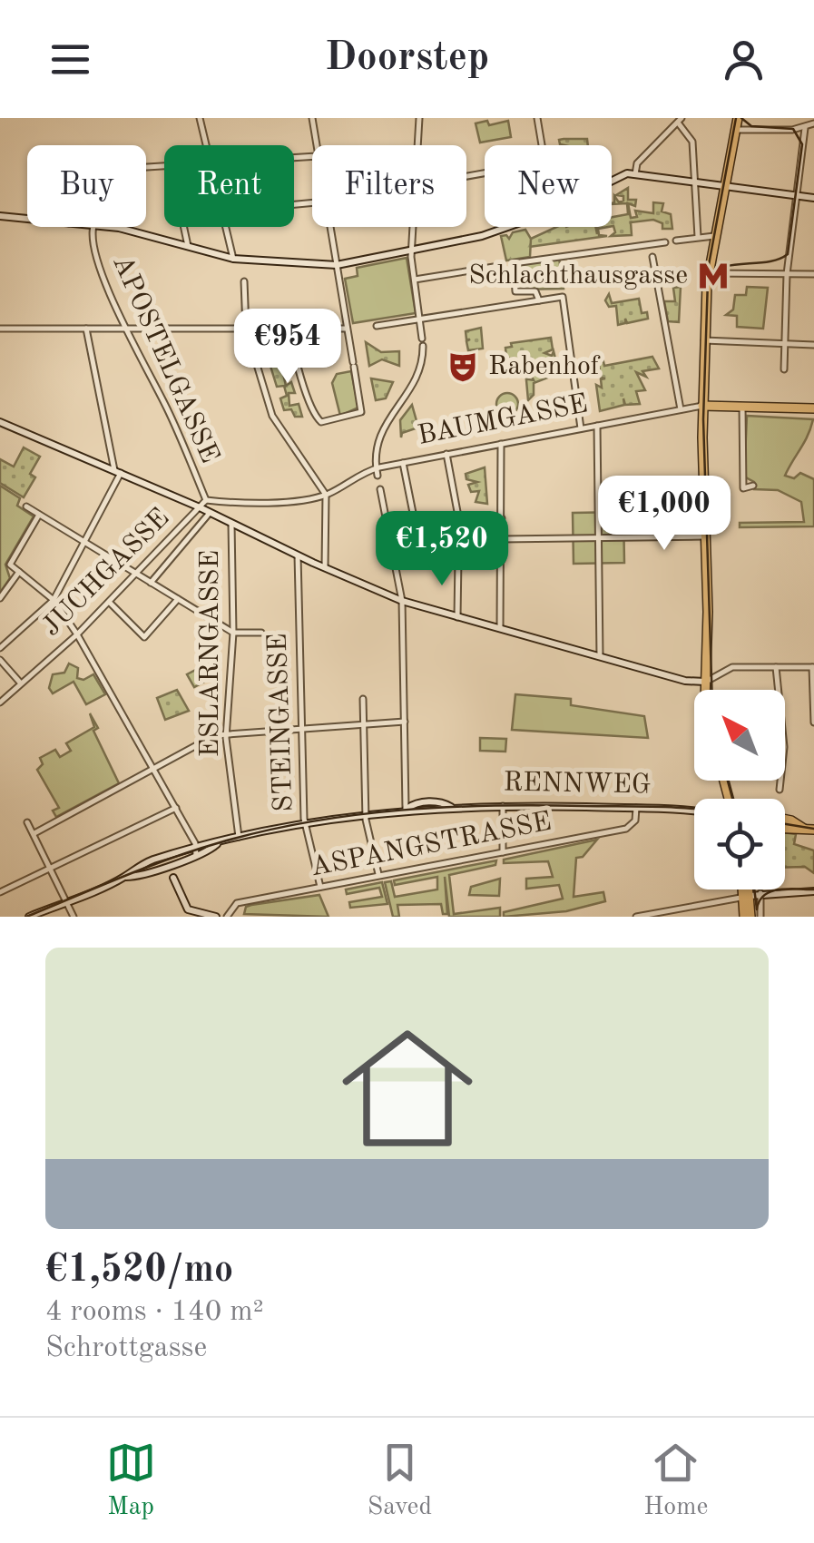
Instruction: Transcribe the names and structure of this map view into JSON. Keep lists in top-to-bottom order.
{
  "streets": {
    "main road": ["BAUMGASSE", "RENNWEG"],
    "street": [
      "APOSTELGASSE",
      "JUCHGASSE",
      "ESLARNGASSE",
      "STEINGASSE",
      "ASPANGSTRASSE"
    ]
  },
  "crossings": [
    ["APOSTELGASSE", "BAUMGASSE"],
    ["APOSTELGASSE", "JUCHGASSE"],
    ["ESLARNGASSE", "RENNWEG"],
    ["STEINGASSE", "RENNWEG"],
    ["STEINGASSE", "ASPANGSTRASSE"],
    ["RENNWEG", "ASPANGSTRASSE"]
  ],
  "places": {
    "metro station": ["Schlachthausgasse"],
    "theatre": ["Rabenhof"]
  },
  "north": "top left",
  "page": {
    "header": "Doorstep",
    "chip": [
      "Buy",
      "Rent",
      "Filters",
      "New"
    ],
    "price": ["€954", "€1,000", "€1,520"],
    "list": [
      {
        "name": "€1,520/mo",
        "note": "4 rooms · 140 m² · Schrottgasse"
      }
    ],
    "tabs": ["Map", "Saved", "Home"]
  }
}
